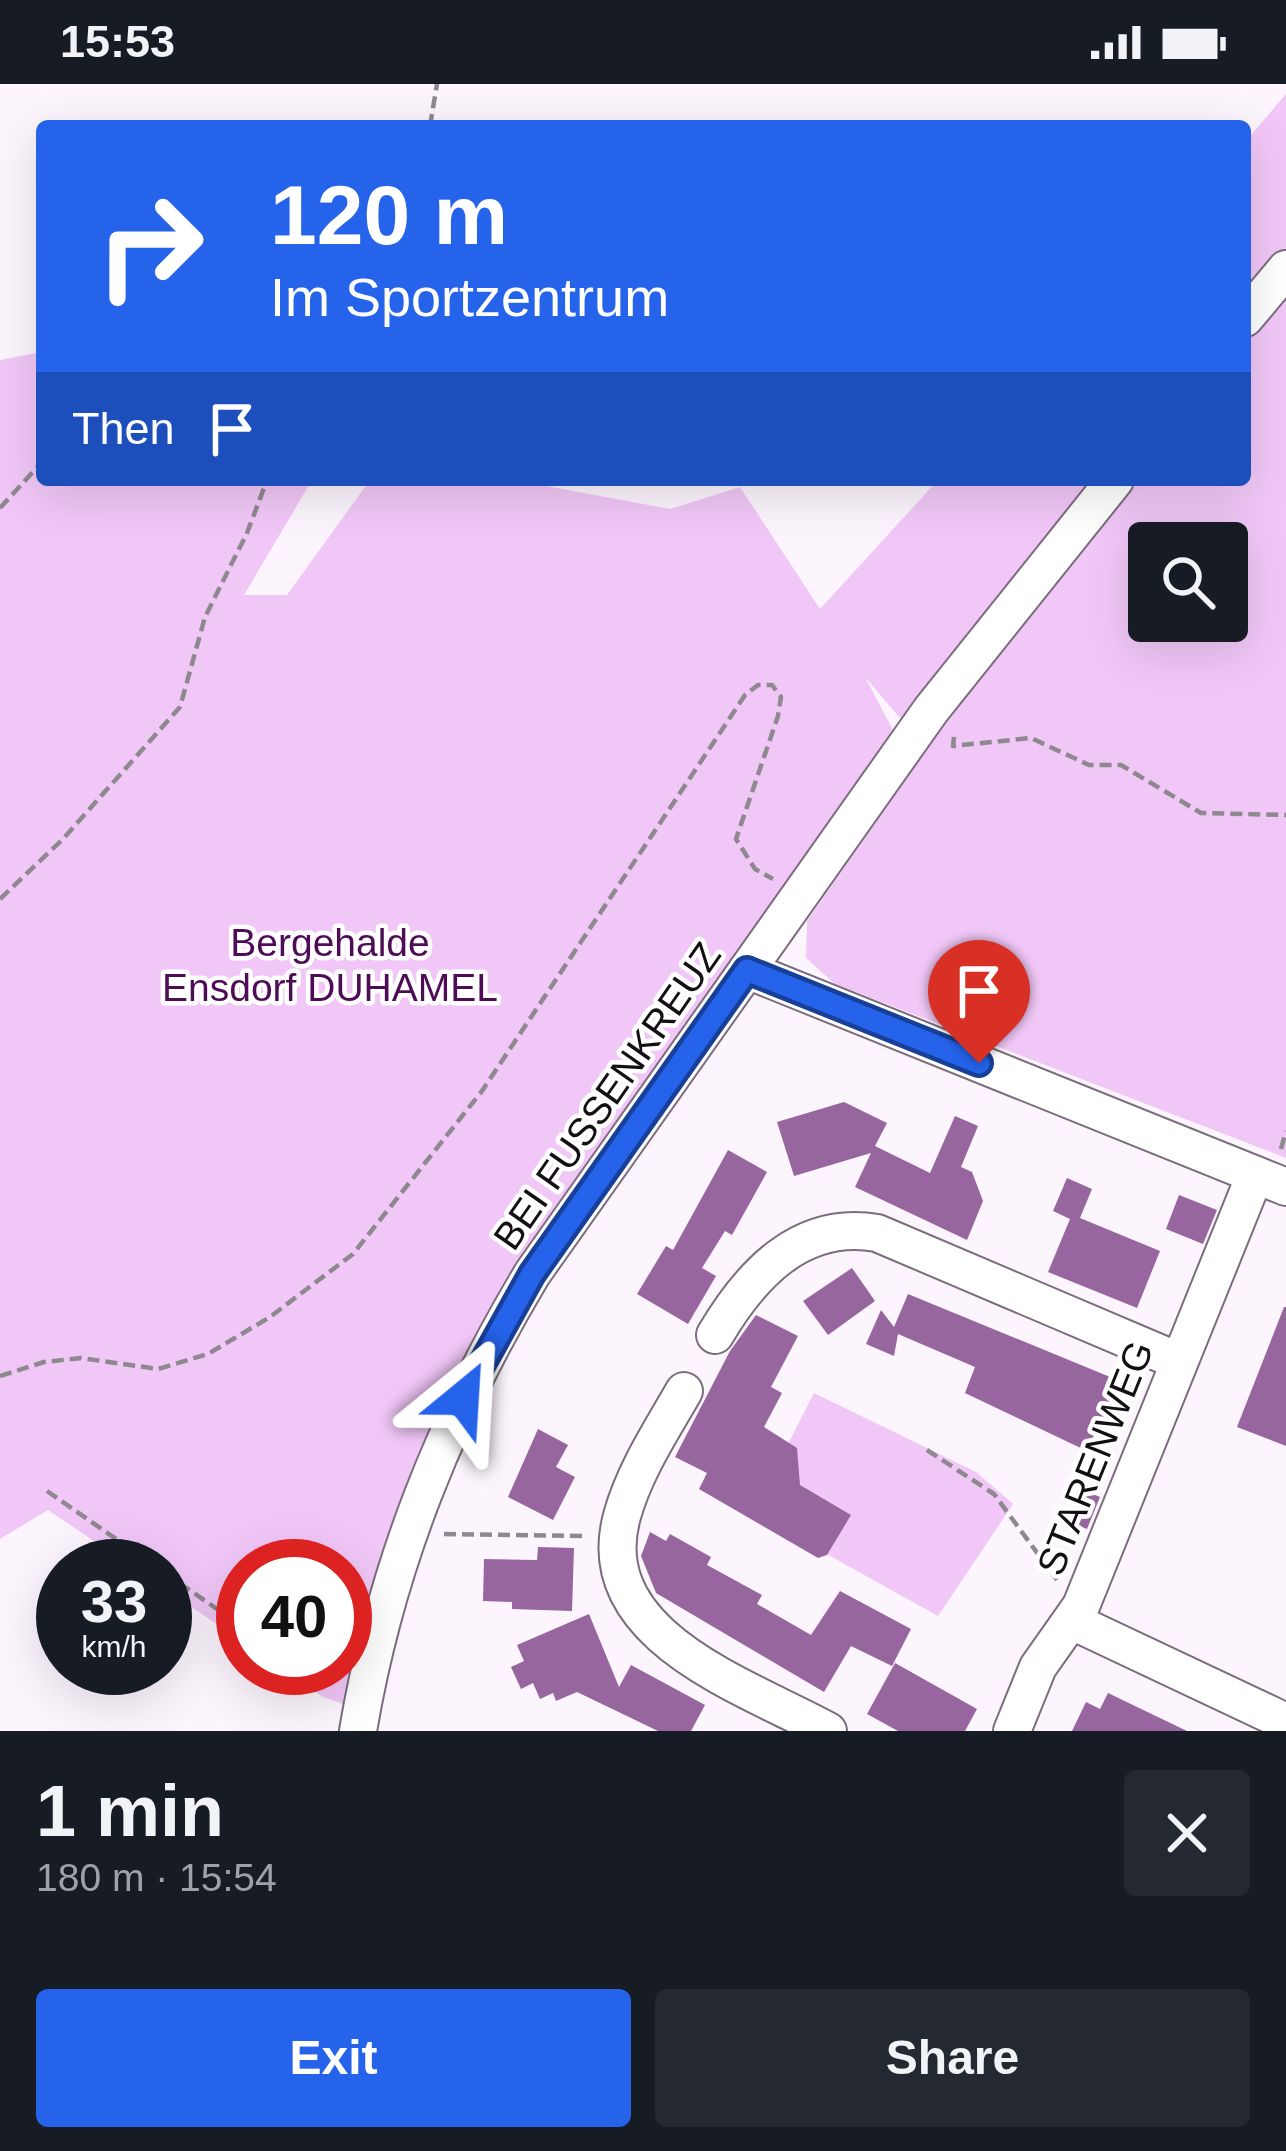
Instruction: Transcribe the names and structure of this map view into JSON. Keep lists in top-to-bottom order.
{
  "streets": {
    "street": ["BEI FUSSENKREUZ", "STARENWEG"]
  },
  "parks": ["Bergehalde Ensdorf DUHAMEL"],
  "page": {
    "status": "15:53",
    "turn": ["120 m", "Im Sportzentrum"],
    "then": "Then",
    "speed": "33 km/h",
    "limit": "40",
    "heading": ["1 min", "180 m · 15:54"],
    "buttons": ["Exit", "Share"]
  }
}
